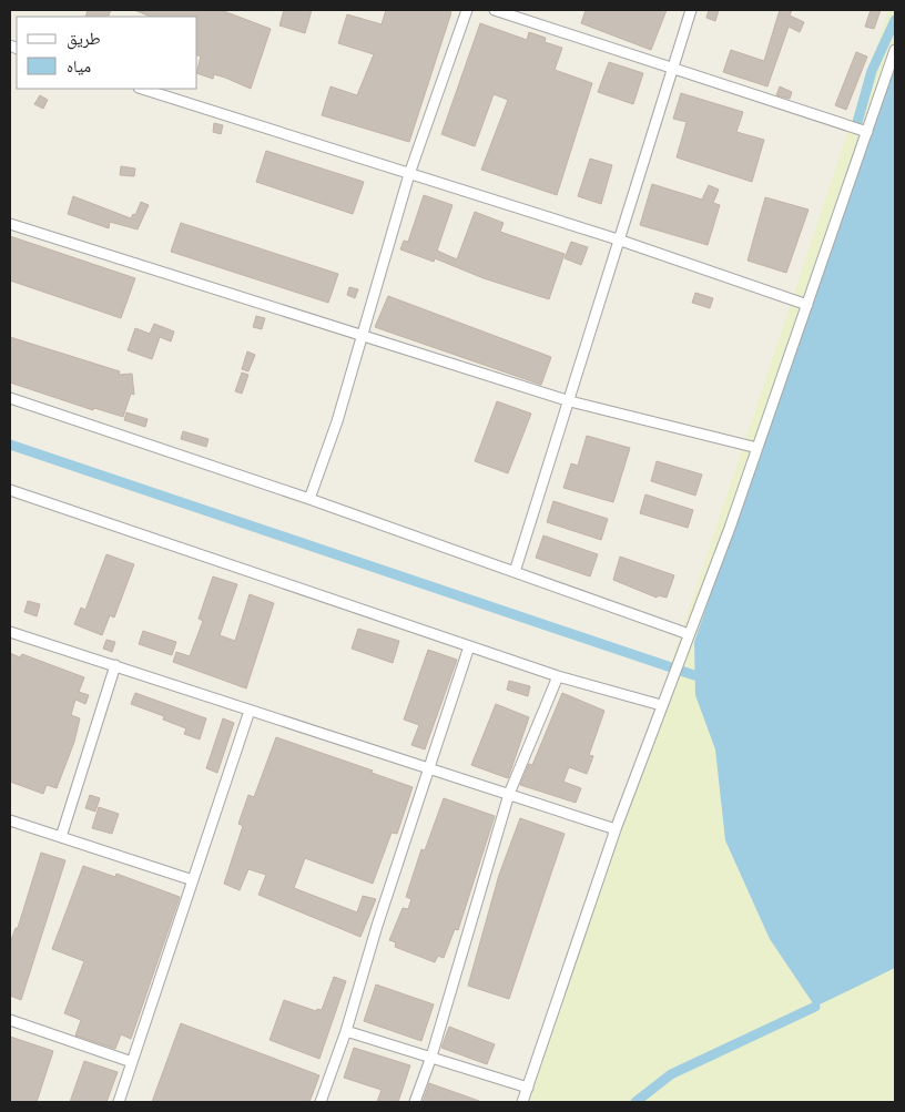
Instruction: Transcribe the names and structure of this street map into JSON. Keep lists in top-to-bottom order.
{
  "legend": ["طريق", "مياه"]
}
